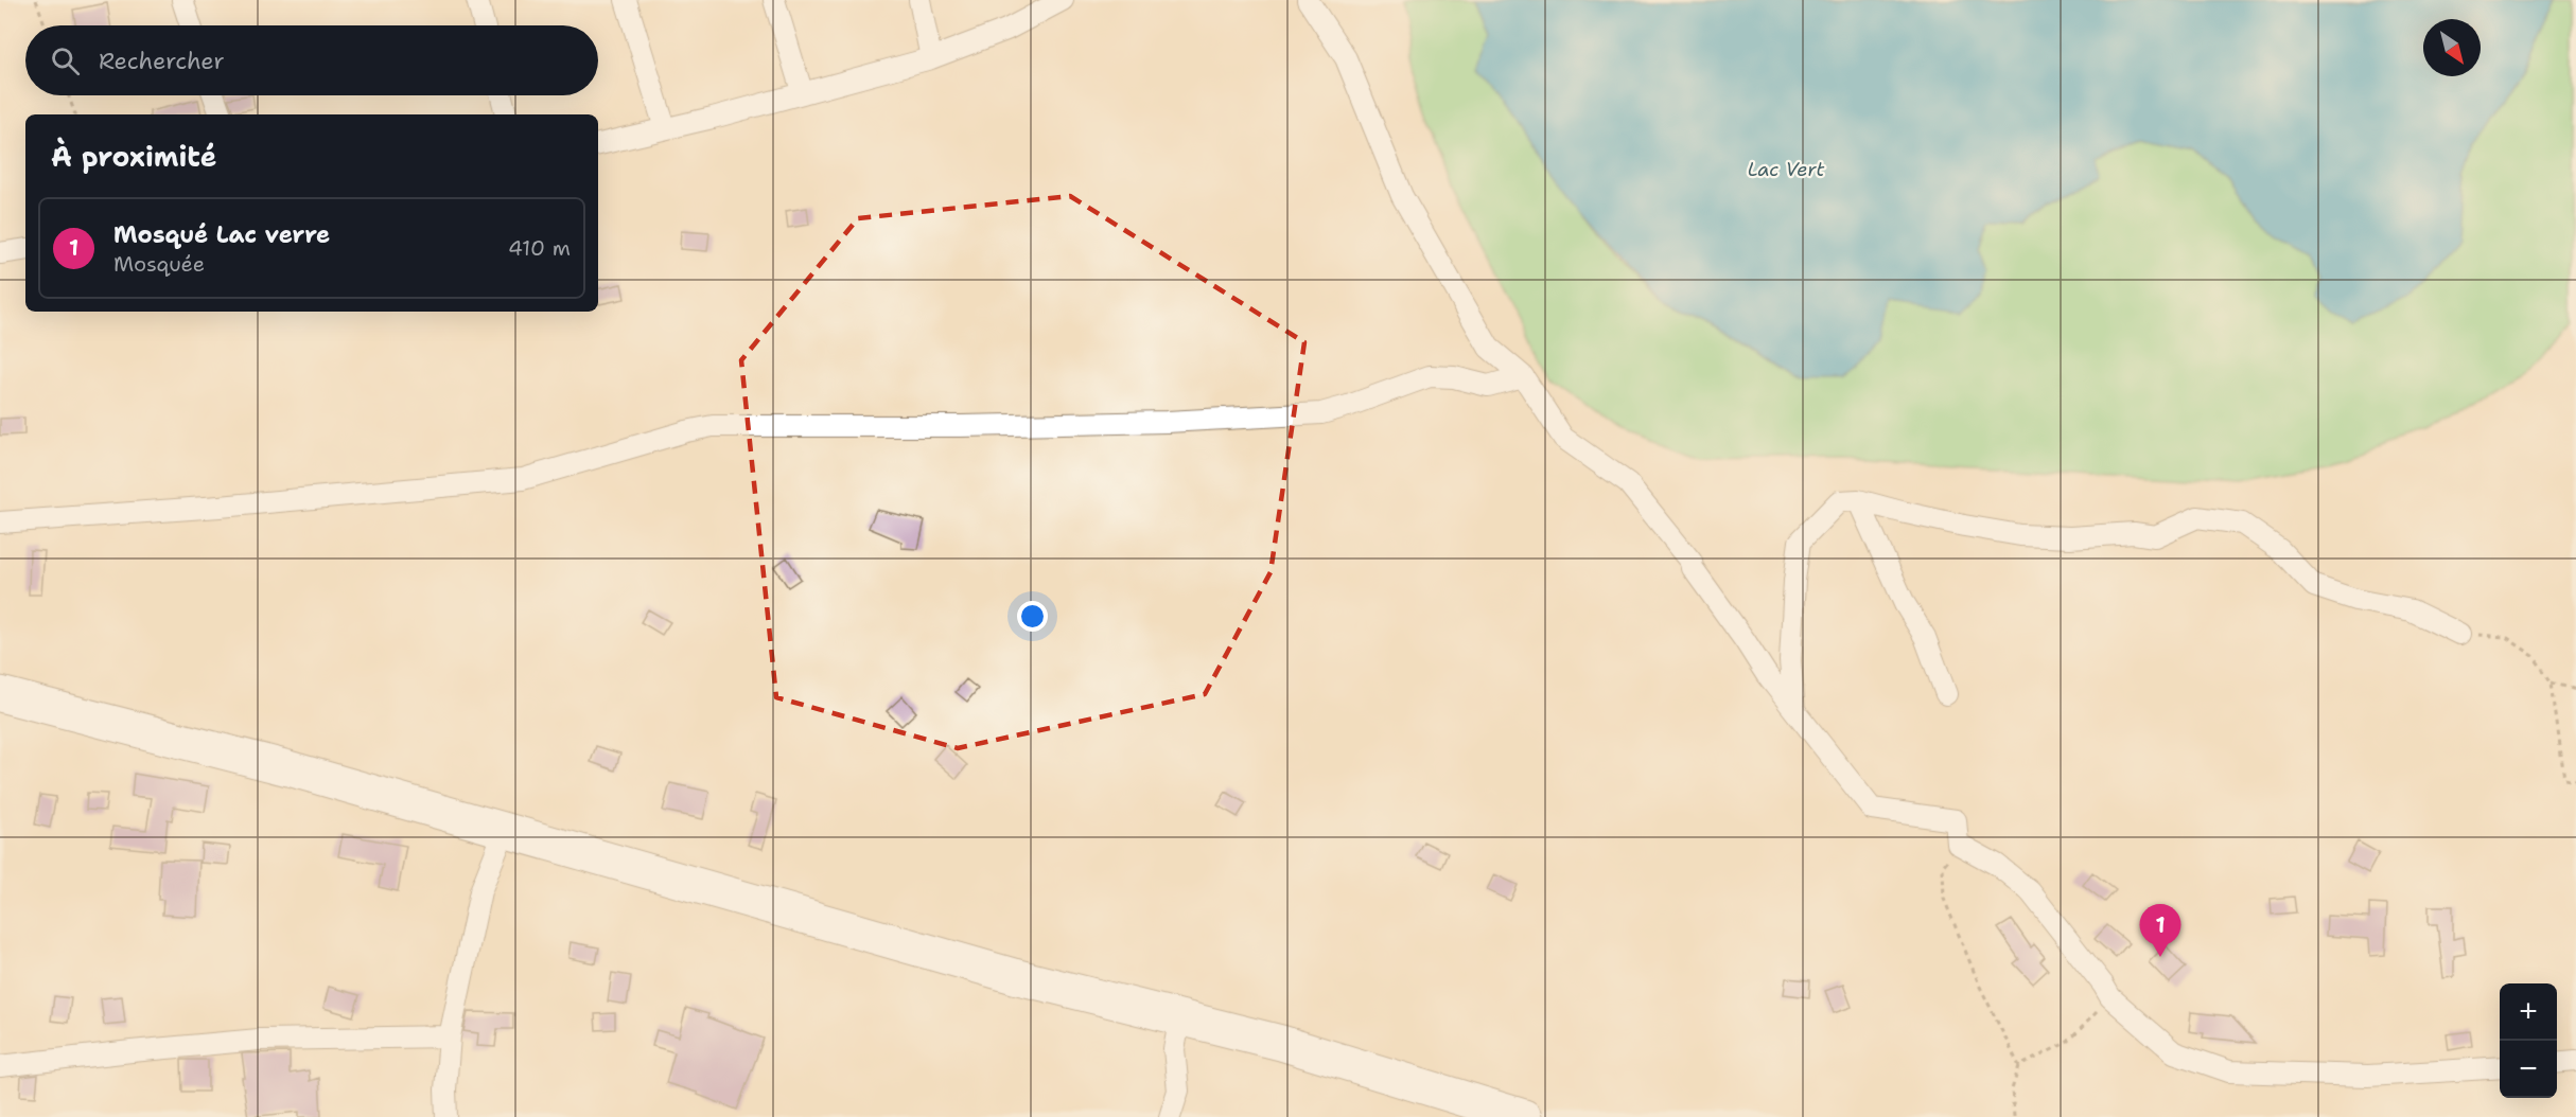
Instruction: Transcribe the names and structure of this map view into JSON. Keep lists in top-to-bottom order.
{
  "water": ["Lac Vert"],
  "north": "bottom right",
  "page": {
    "search": "Rechercher",
    "heading": "À proximité",
    "list": [
      {
        "mark": "1",
        "name": "Mosqué Lac verre",
        "note": "Mosquée",
        "value": "410 m"
      }
    ],
    "pins": "1",
    "map_buttons": ["+", "−"]
  }
}
